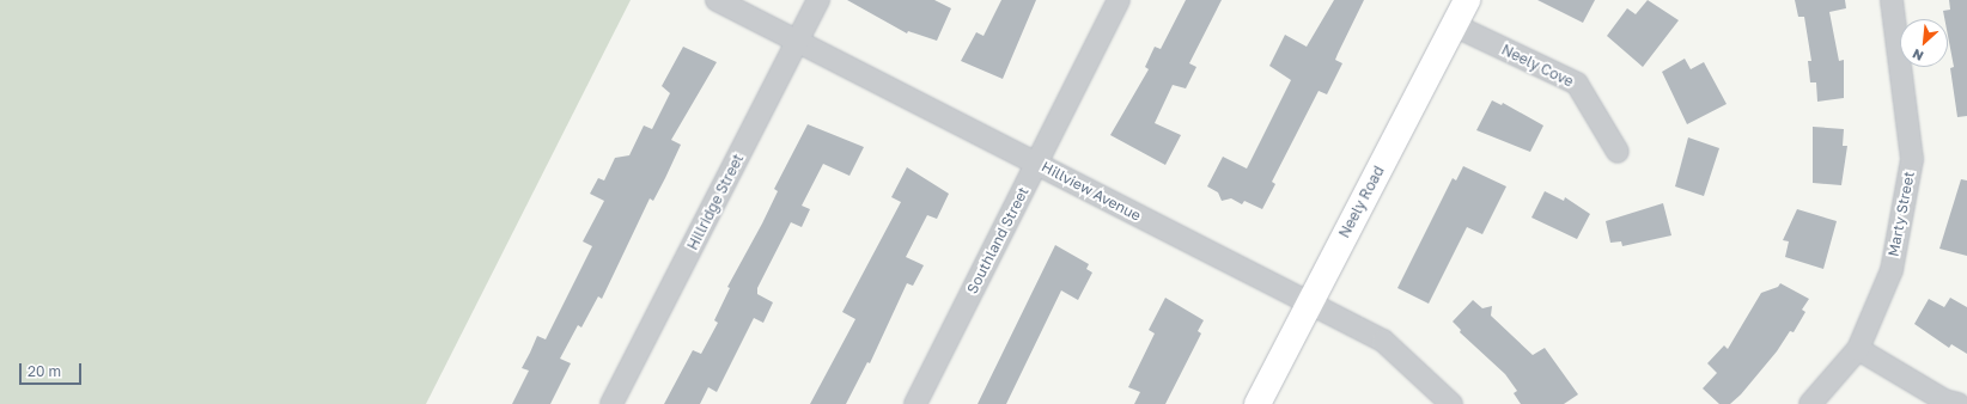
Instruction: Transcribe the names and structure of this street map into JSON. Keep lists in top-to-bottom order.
{
  "streets": {
    "street": [
      "Neely Cove",
      "Hillview Avenue",
      "Hillridge Street",
      "Neely Road",
      "Marty Street",
      "Southland Street"
    ]
  },
  "crossings": [
    ["Neely Cove", "Neely Road"],
    ["Hillview Avenue", "Hillridge Street"],
    ["Hillview Avenue", "Neely Road"],
    ["Hillview Avenue", "Southland Street"]
  ],
  "scale_bar": "20 m",
  "north": "bottom left"
}
